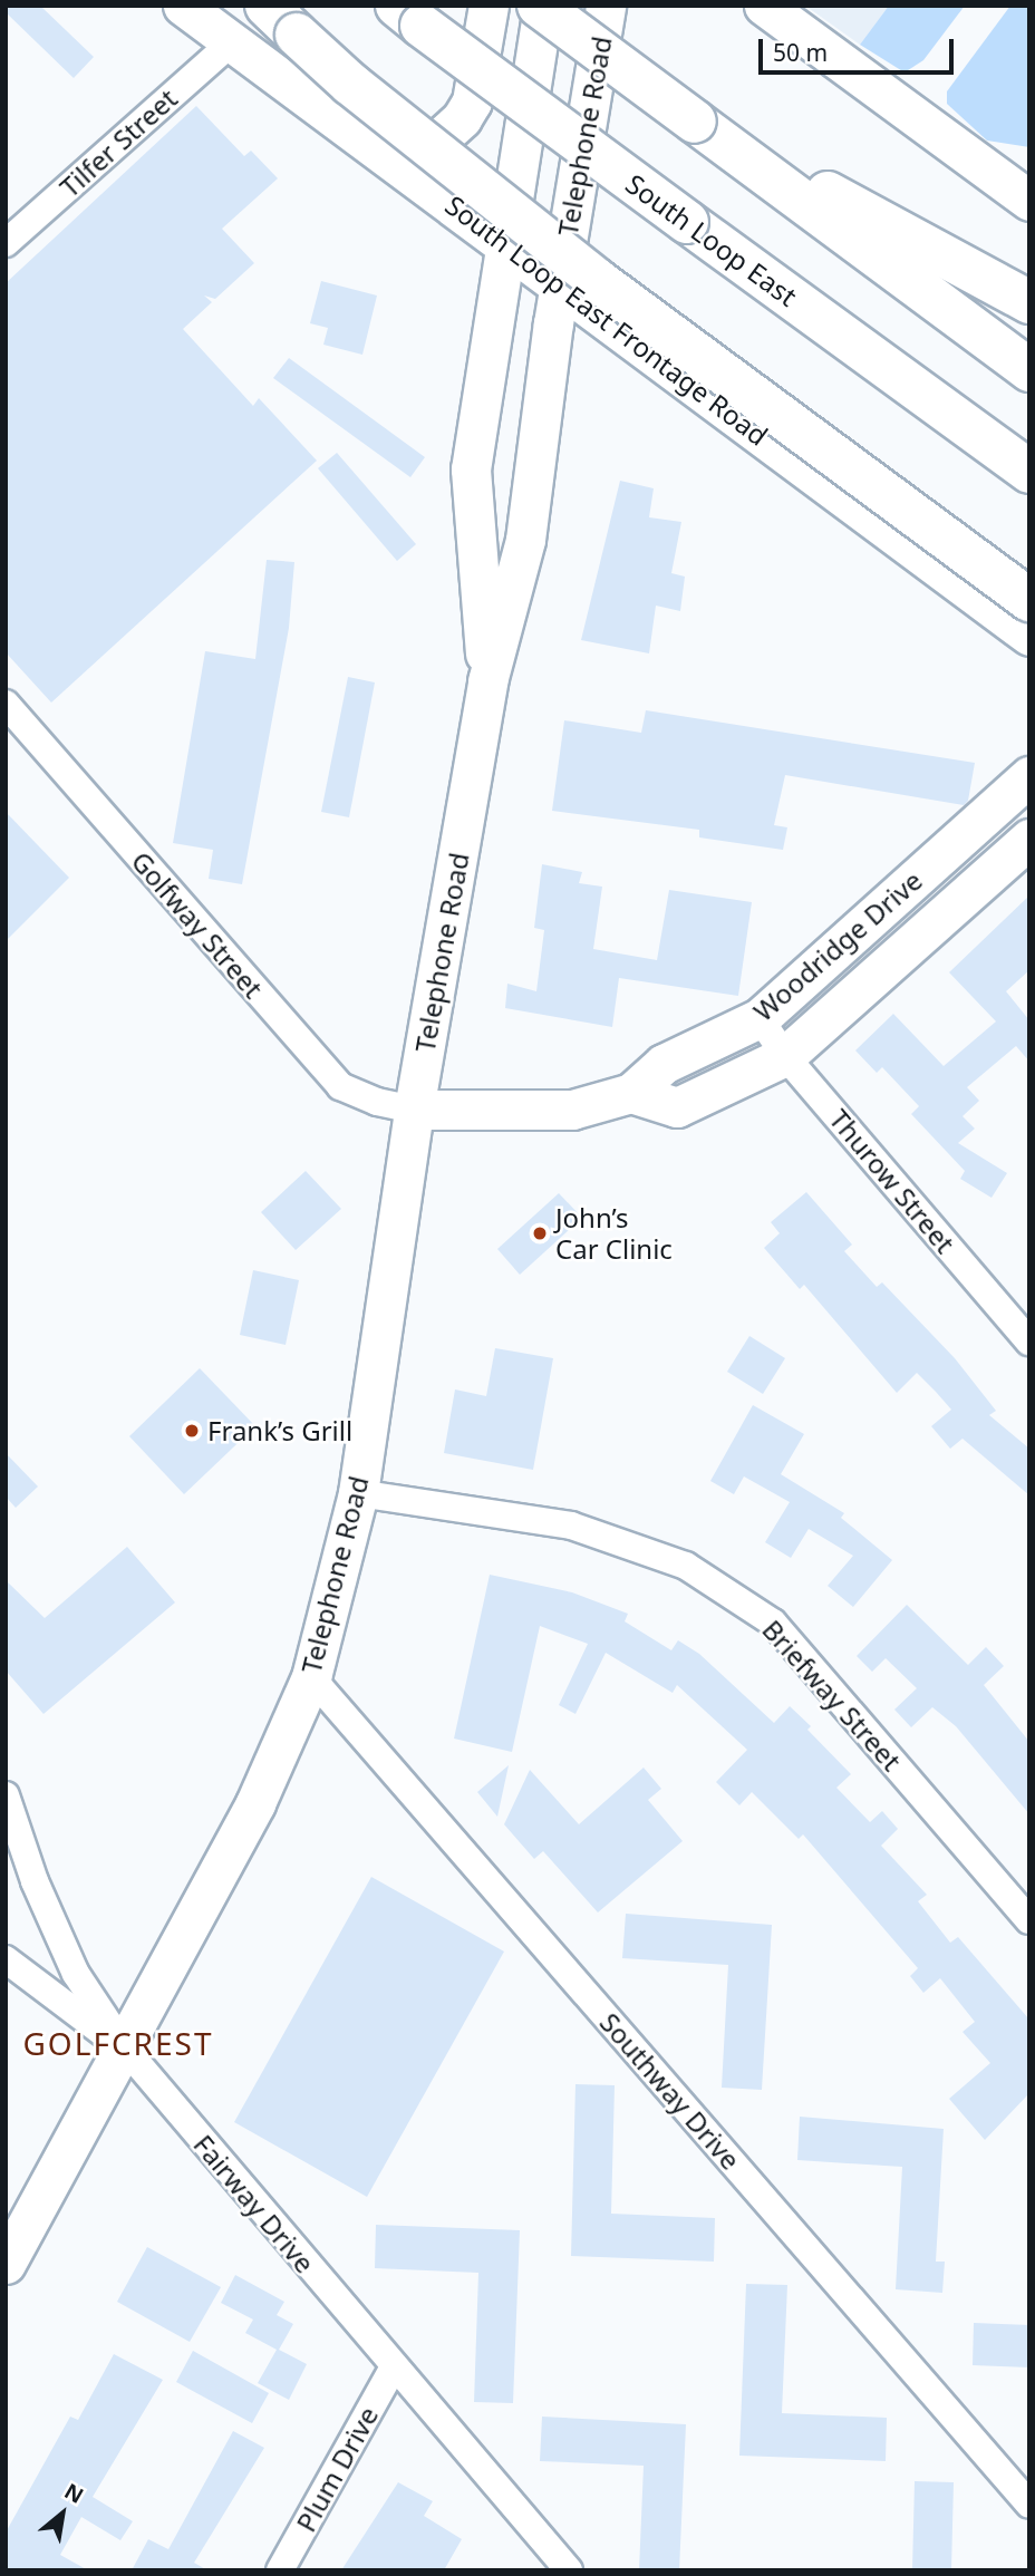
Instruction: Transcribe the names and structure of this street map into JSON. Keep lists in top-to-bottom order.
{
  "streets": {
    "highway": ["South Loop East"],
    "main road": ["Telephone Road", "South Loop East Frontage Road", "Woodridge Drive"],
    "street": [
      "Tilfer Street",
      "Golfway Street",
      "Thurow Street",
      "Briefway Street",
      "Southway Drive",
      "Fairway Drive",
      "Plum Drive"
    ]
  },
  "crossings": [
    ["Telephone Road", "South Loop East Frontage Road"],
    ["Telephone Road", "Golfway Street"],
    ["Telephone Road", "Woodridge Drive"],
    ["Telephone Road", "Briefway Street"],
    ["Telephone Road", "Southway Drive"],
    ["Telephone Road", "Fairway Drive"],
    ["Tilfer Street", "South Loop East Frontage Road"],
    ["Golfway Street", "Woodridge Drive"],
    ["Woodridge Drive", "Thurow Street"],
    ["Fairway Drive", "Plum Drive"]
  ],
  "districts": ["GOLFCREST"],
  "places": ["John’s Car Clinic", "Frank’s Grill"],
  "scale_bar": "50 m",
  "north": "top right"
}
